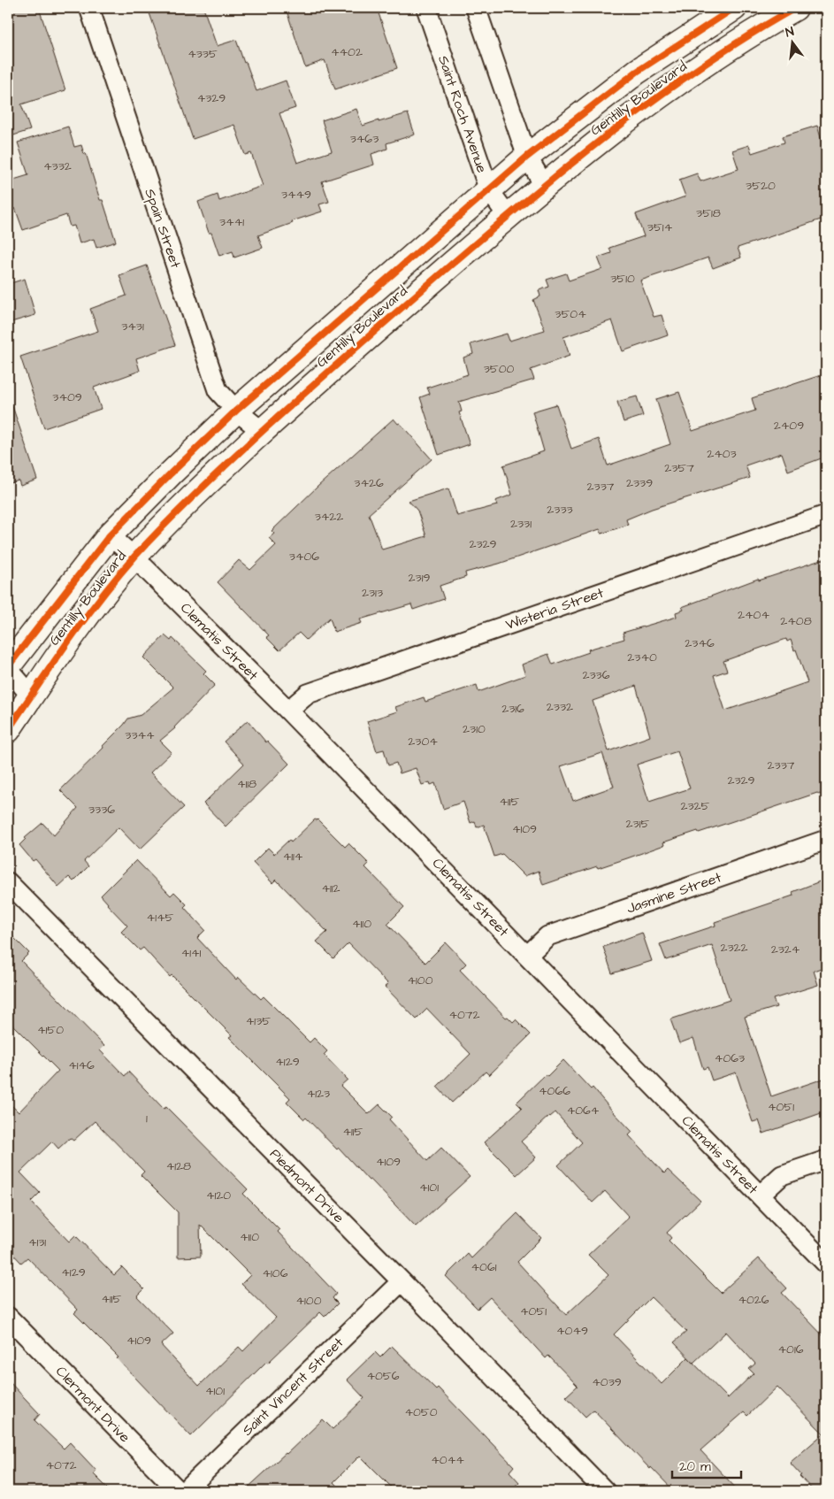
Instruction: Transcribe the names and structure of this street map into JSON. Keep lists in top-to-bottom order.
{
  "streets": {
    "main road": ["Gentilly Boulevard"],
    "street": [
      "Saint Roch Avenue",
      "Spain Street",
      "Wisteria Street",
      "Clematis Street",
      "Jasmine Street",
      "Piedmont Drive",
      "Saint Vincent Street",
      "Clermont Drive"
    ]
  },
  "crossings": [
    ["Gentilly Boulevard", "Saint Roch Avenue"],
    ["Gentilly Boulevard", "Spain Street"],
    ["Gentilly Boulevard", "Clematis Street"],
    ["Wisteria Street", "Clematis Street"],
    ["Clematis Street", "Jasmine Street"],
    ["Piedmont Drive", "Saint Vincent Street"]
  ],
  "house_numbers": [
    "4402",
    "4335",
    "4329",
    "3463",
    "4332",
    "3520",
    "3449",
    "3518",
    "3441",
    "3514",
    "3510",
    "3504",
    "3431",
    "3500",
    "3409",
    "2409",
    "2403",
    "2357",
    "3426",
    "2339",
    "2337",
    "2333",
    "3422",
    "2331",
    "2329",
    "3406",
    "2319",
    "2313",
    "2404",
    "2408",
    "2346",
    "2340",
    "2336",
    "2332",
    "2316",
    "2310",
    "3344",
    "2304",
    "2337",
    "2329",
    "4118",
    "4115",
    "2325",
    "3336",
    "2315",
    "4109",
    "4114",
    "4112",
    "4145",
    "4110",
    "2322",
    "2324",
    "4141",
    "4100",
    "4072",
    "4135",
    "4150",
    "4063",
    "4129",
    "4146",
    "4066",
    "4123",
    "4051",
    "4064",
    "1",
    "4115",
    "4109",
    "4128",
    "4101",
    "4120",
    "4110",
    "4131",
    "4061",
    "4129",
    "4106",
    "4115",
    "4026",
    "4100",
    "4051",
    "4049",
    "4109",
    "4016",
    "4056",
    "4039",
    "4101",
    "4050",
    "4044",
    "4072"
  ],
  "scale_bar": "20 m",
  "north": "top"
}
